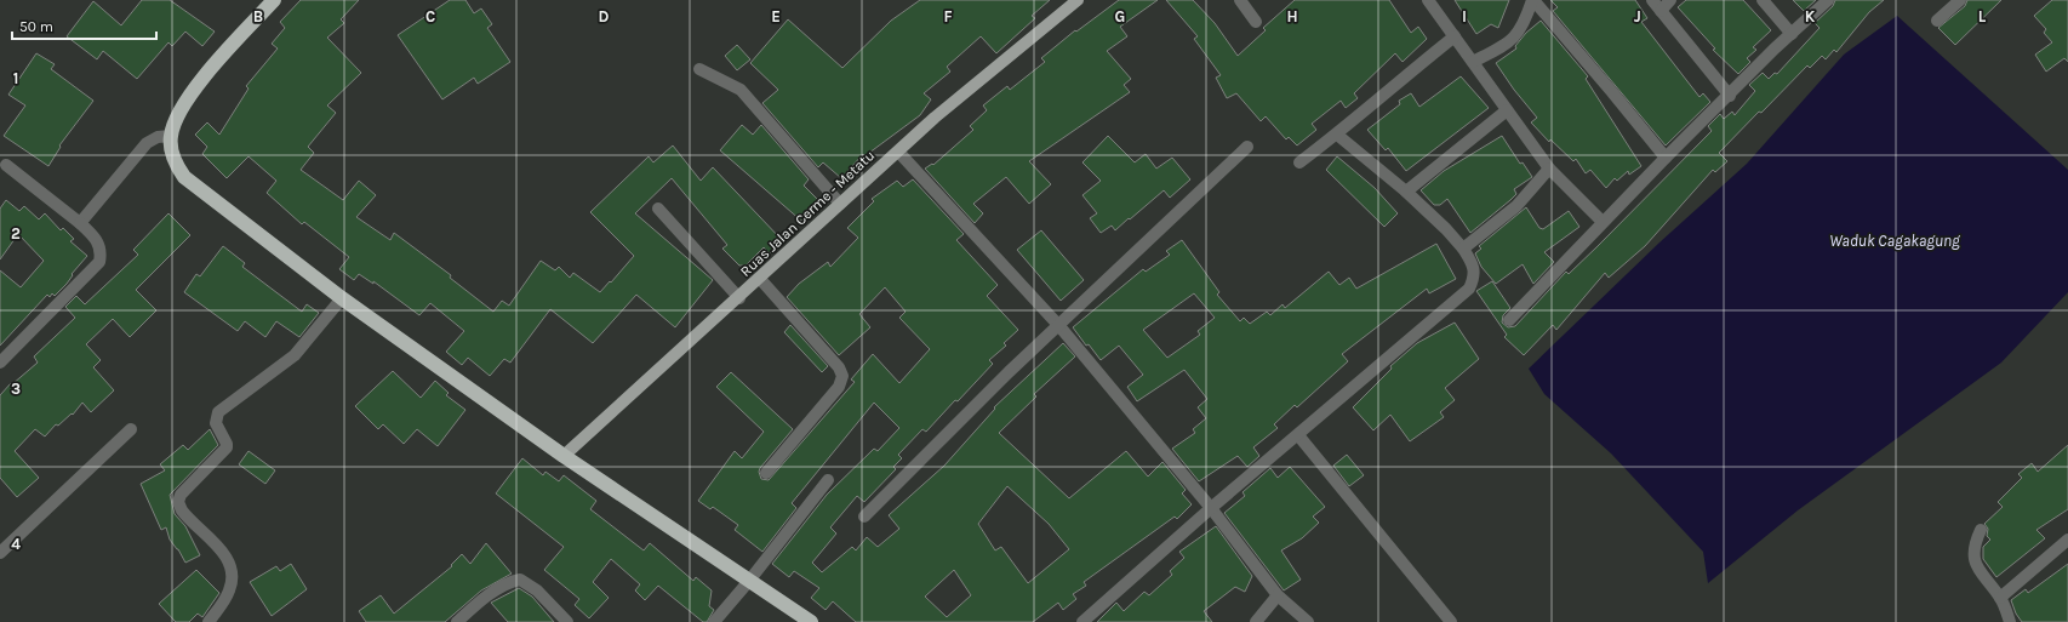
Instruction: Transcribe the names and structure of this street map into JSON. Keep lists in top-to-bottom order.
{
  "streets": {
    "main road": ["Ruas Jalan Cerme - Metatu"]
  },
  "water": ["Waduk Cagakagung"],
  "scale_bar": "50 m",
  "grid": {
    "columns": [
      "B",
      "C",
      "D",
      "E",
      "F",
      "G",
      "H",
      "I",
      "J",
      "K",
      "L"
    ],
    "rows": [
      "1",
      "2",
      "3",
      "4"
    ]
  }
}
